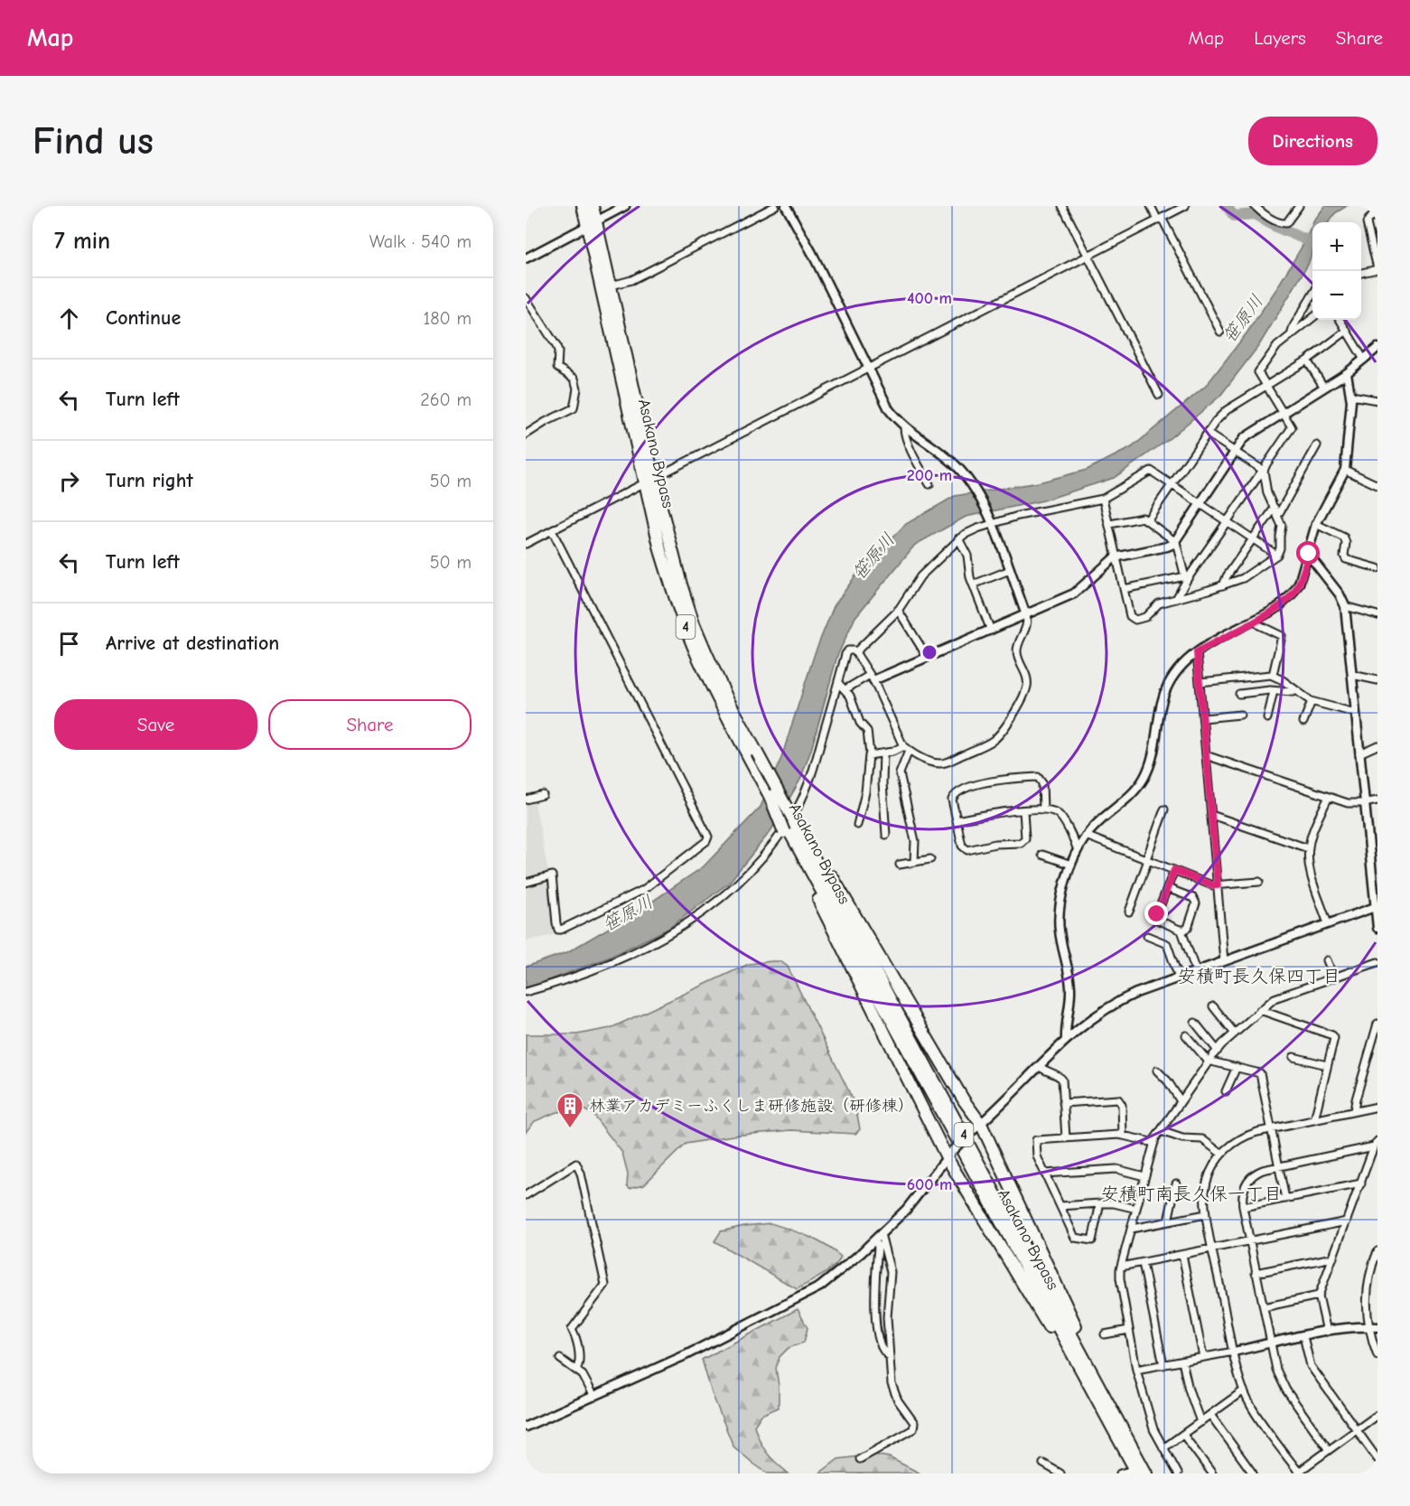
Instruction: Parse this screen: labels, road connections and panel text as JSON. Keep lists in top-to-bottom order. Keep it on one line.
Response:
{"streets":{"highway":["Asakano Bypass","4"]},"districts":["安積町長久保四丁目","安積町南長久保一丁目"],"water":["笹原川"],"places":{"building":["林業アカデミーふくしま研修施設（研修棟）"]},"page":{"header":"Map","nav":["Map","Layers","Share"],"buttons":["Directions",["Save","Share"]],"title":"Find us","heading":["7 min","Walk · 540 m"],"map_buttons":["+","−"],"list":[["Continue","180 m"],["Turn left","260 m"],["Turn right","50 m"],["Turn left","50 m"],"Arrive at destination"]},"rings":["400 m","200 m","600 m"]}
